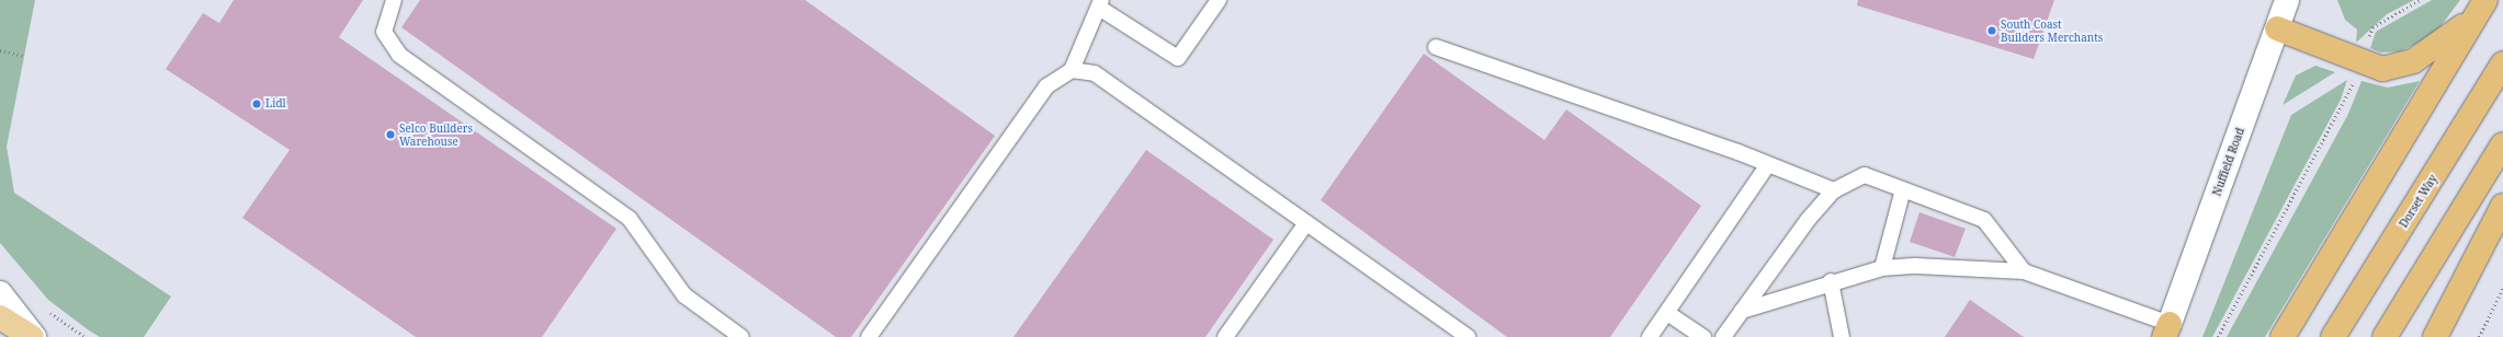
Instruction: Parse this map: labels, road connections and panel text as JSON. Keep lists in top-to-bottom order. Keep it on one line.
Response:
{"streets":{"highway":["Dorset Way"],"street":["Nuffield Road"]},"places":["South Coast Builders Merchants","Lidl","Selco Builders Warehouse"]}
